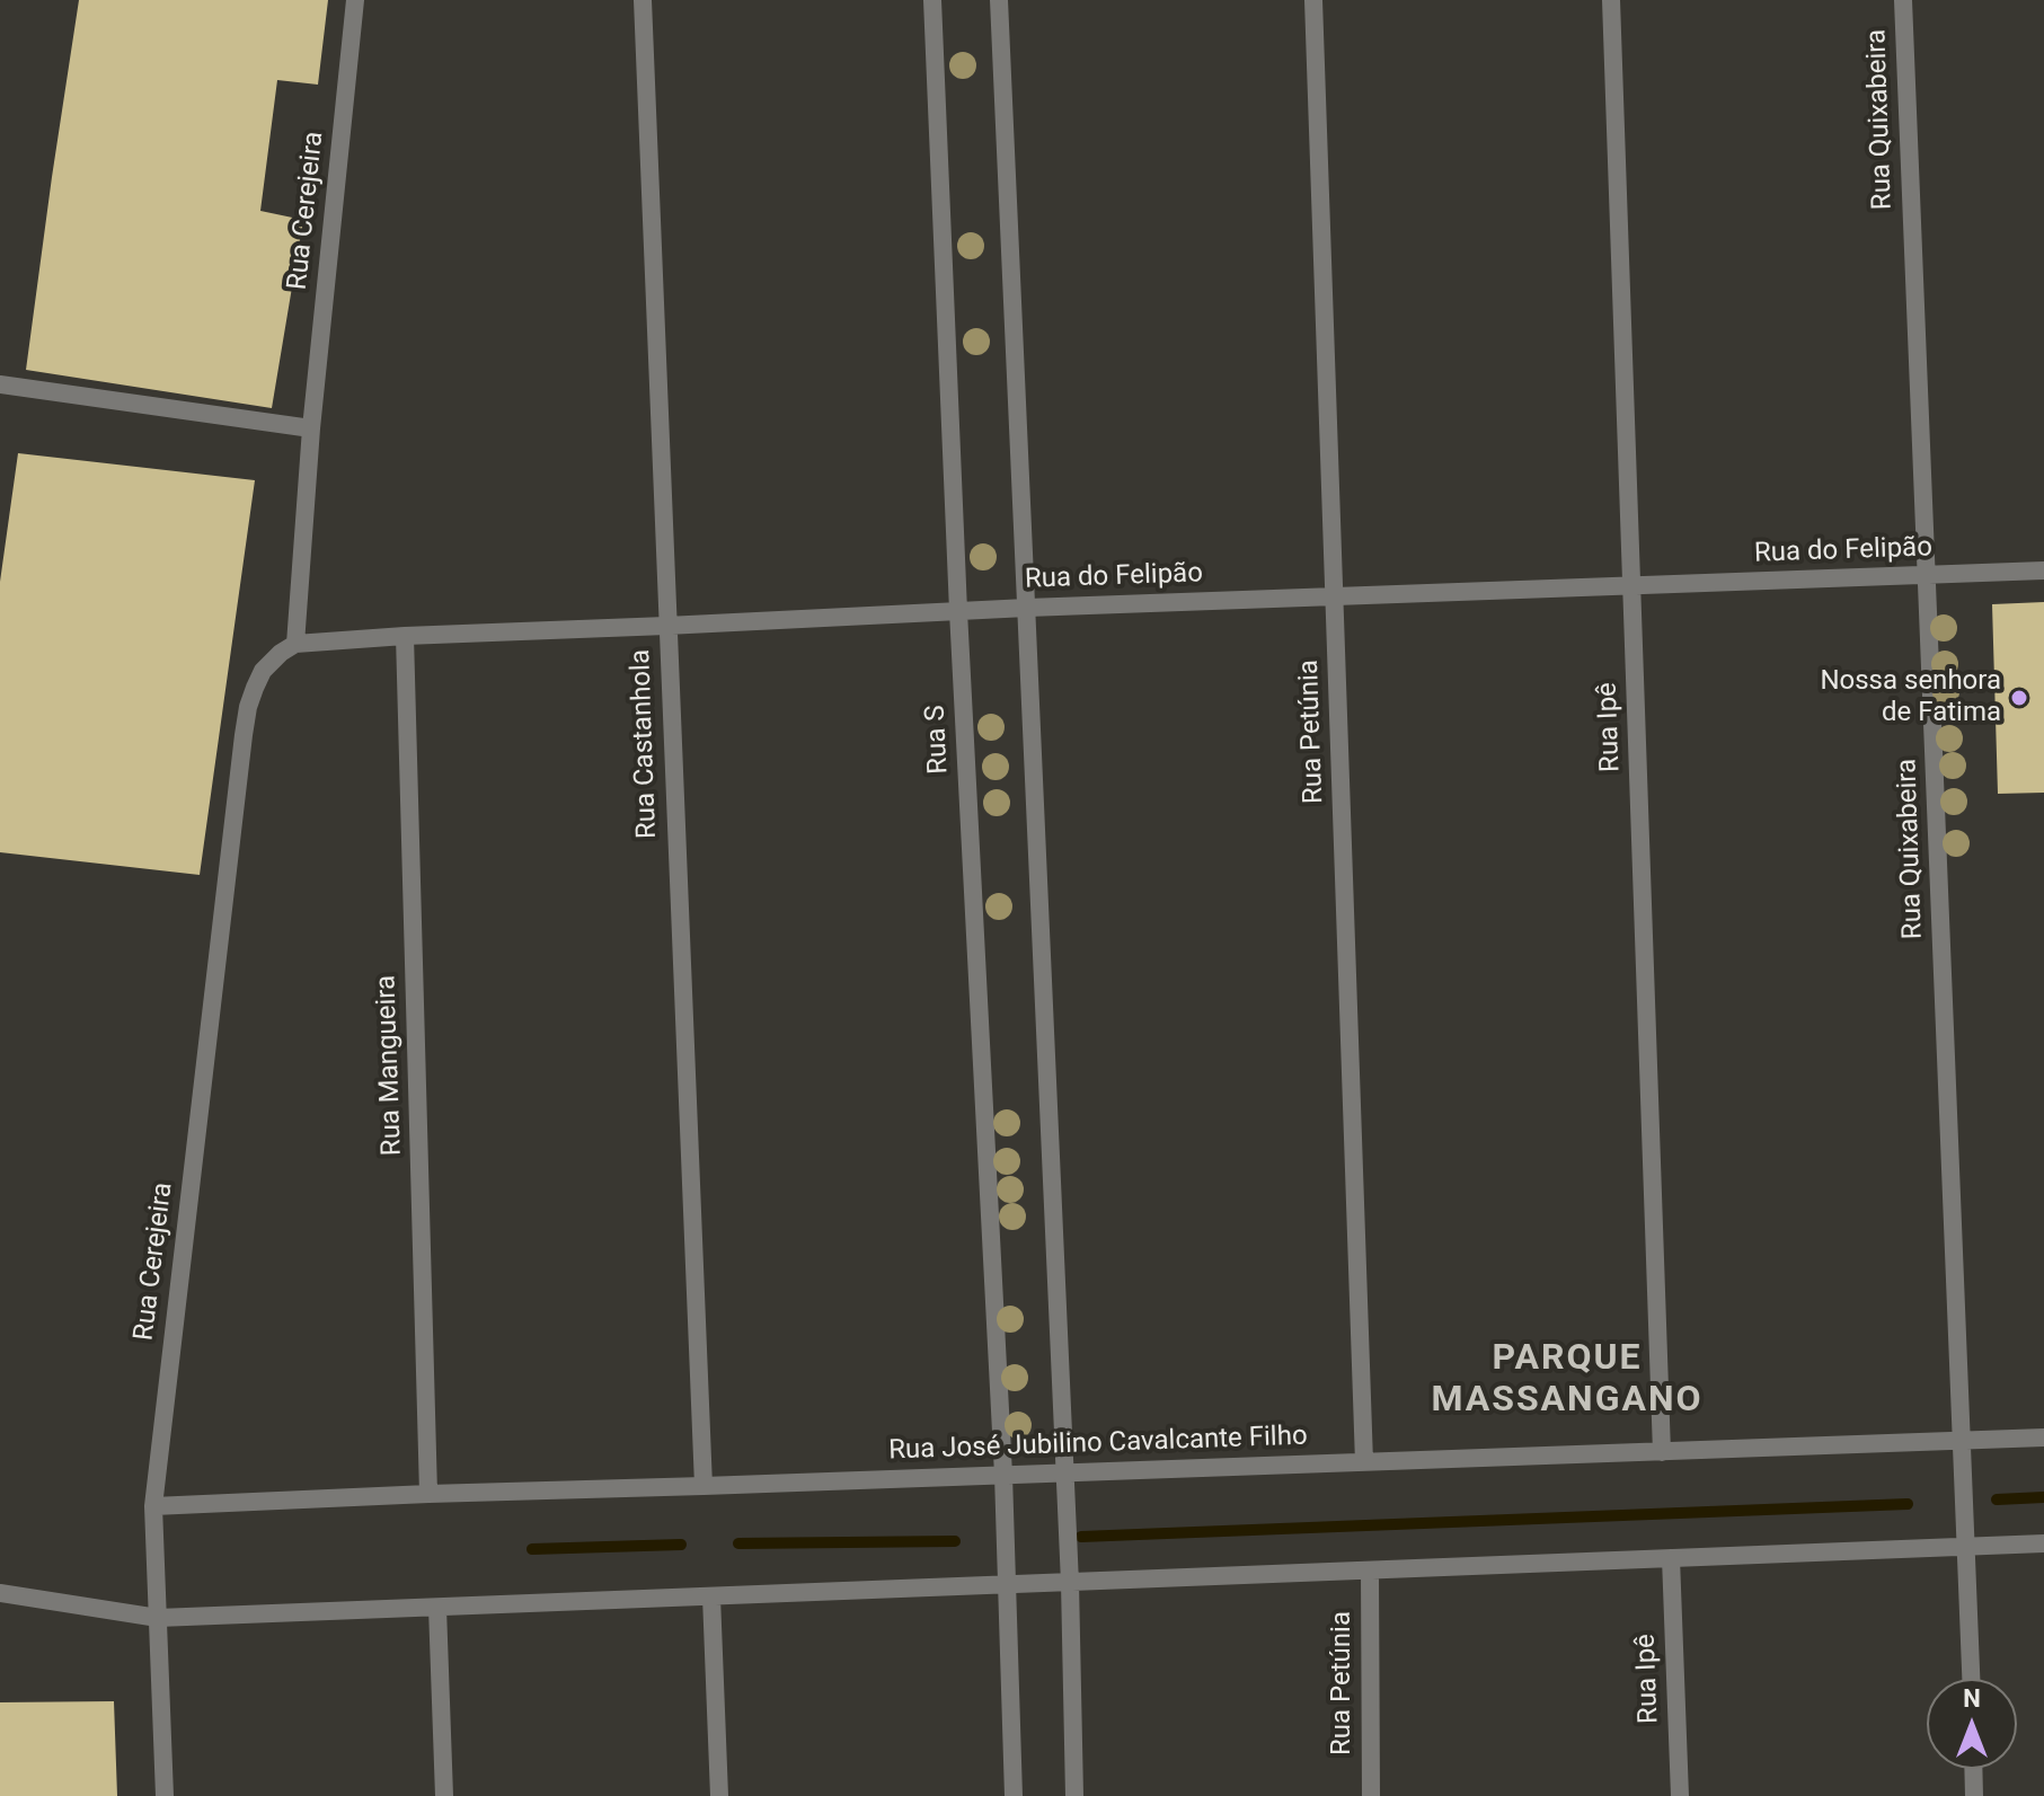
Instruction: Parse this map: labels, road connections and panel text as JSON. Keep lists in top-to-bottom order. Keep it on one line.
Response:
{"streets":{"street":["Rua Quixabeira","Rua Cerejeira","Rua do Felipão","Rua Ipê","Rua Petúnia","Rua S","Rua Castanhola","Rua Mangueira","Rua José Jubilino Cavalcante Filho"]},"crossings":[["Rua Quixabeira","Rua do Felipão"],["Rua Quixabeira","Rua José Jubilino Cavalcante Filho"],["Rua Cerejeira","Rua do Felipão"],["Rua Cerejeira","Rua José Jubilino Cavalcante Filho"],["Rua do Felipão","Rua Ipê"],["Rua do Felipão","Rua Petúnia"],["Rua do Felipão","Rua S"],["Rua do Felipão","Rua Castanhola"],["Rua do Felipão","Rua Mangueira"],["Rua Ipê","Rua José Jubilino Cavalcante Filho"],["Rua Petúnia","Rua José Jubilino Cavalcante Filho"],["Rua S","Rua José Jubilino Cavalcante Filho"],["Rua Castanhola","Rua José Jubilino Cavalcante Filho"],["Rua Mangueira","Rua José Jubilino Cavalcante Filho"]],"districts":["PARQUE MASSANGANO"],"places":["Nossa senhora de Fatima"],"north":"top"}
